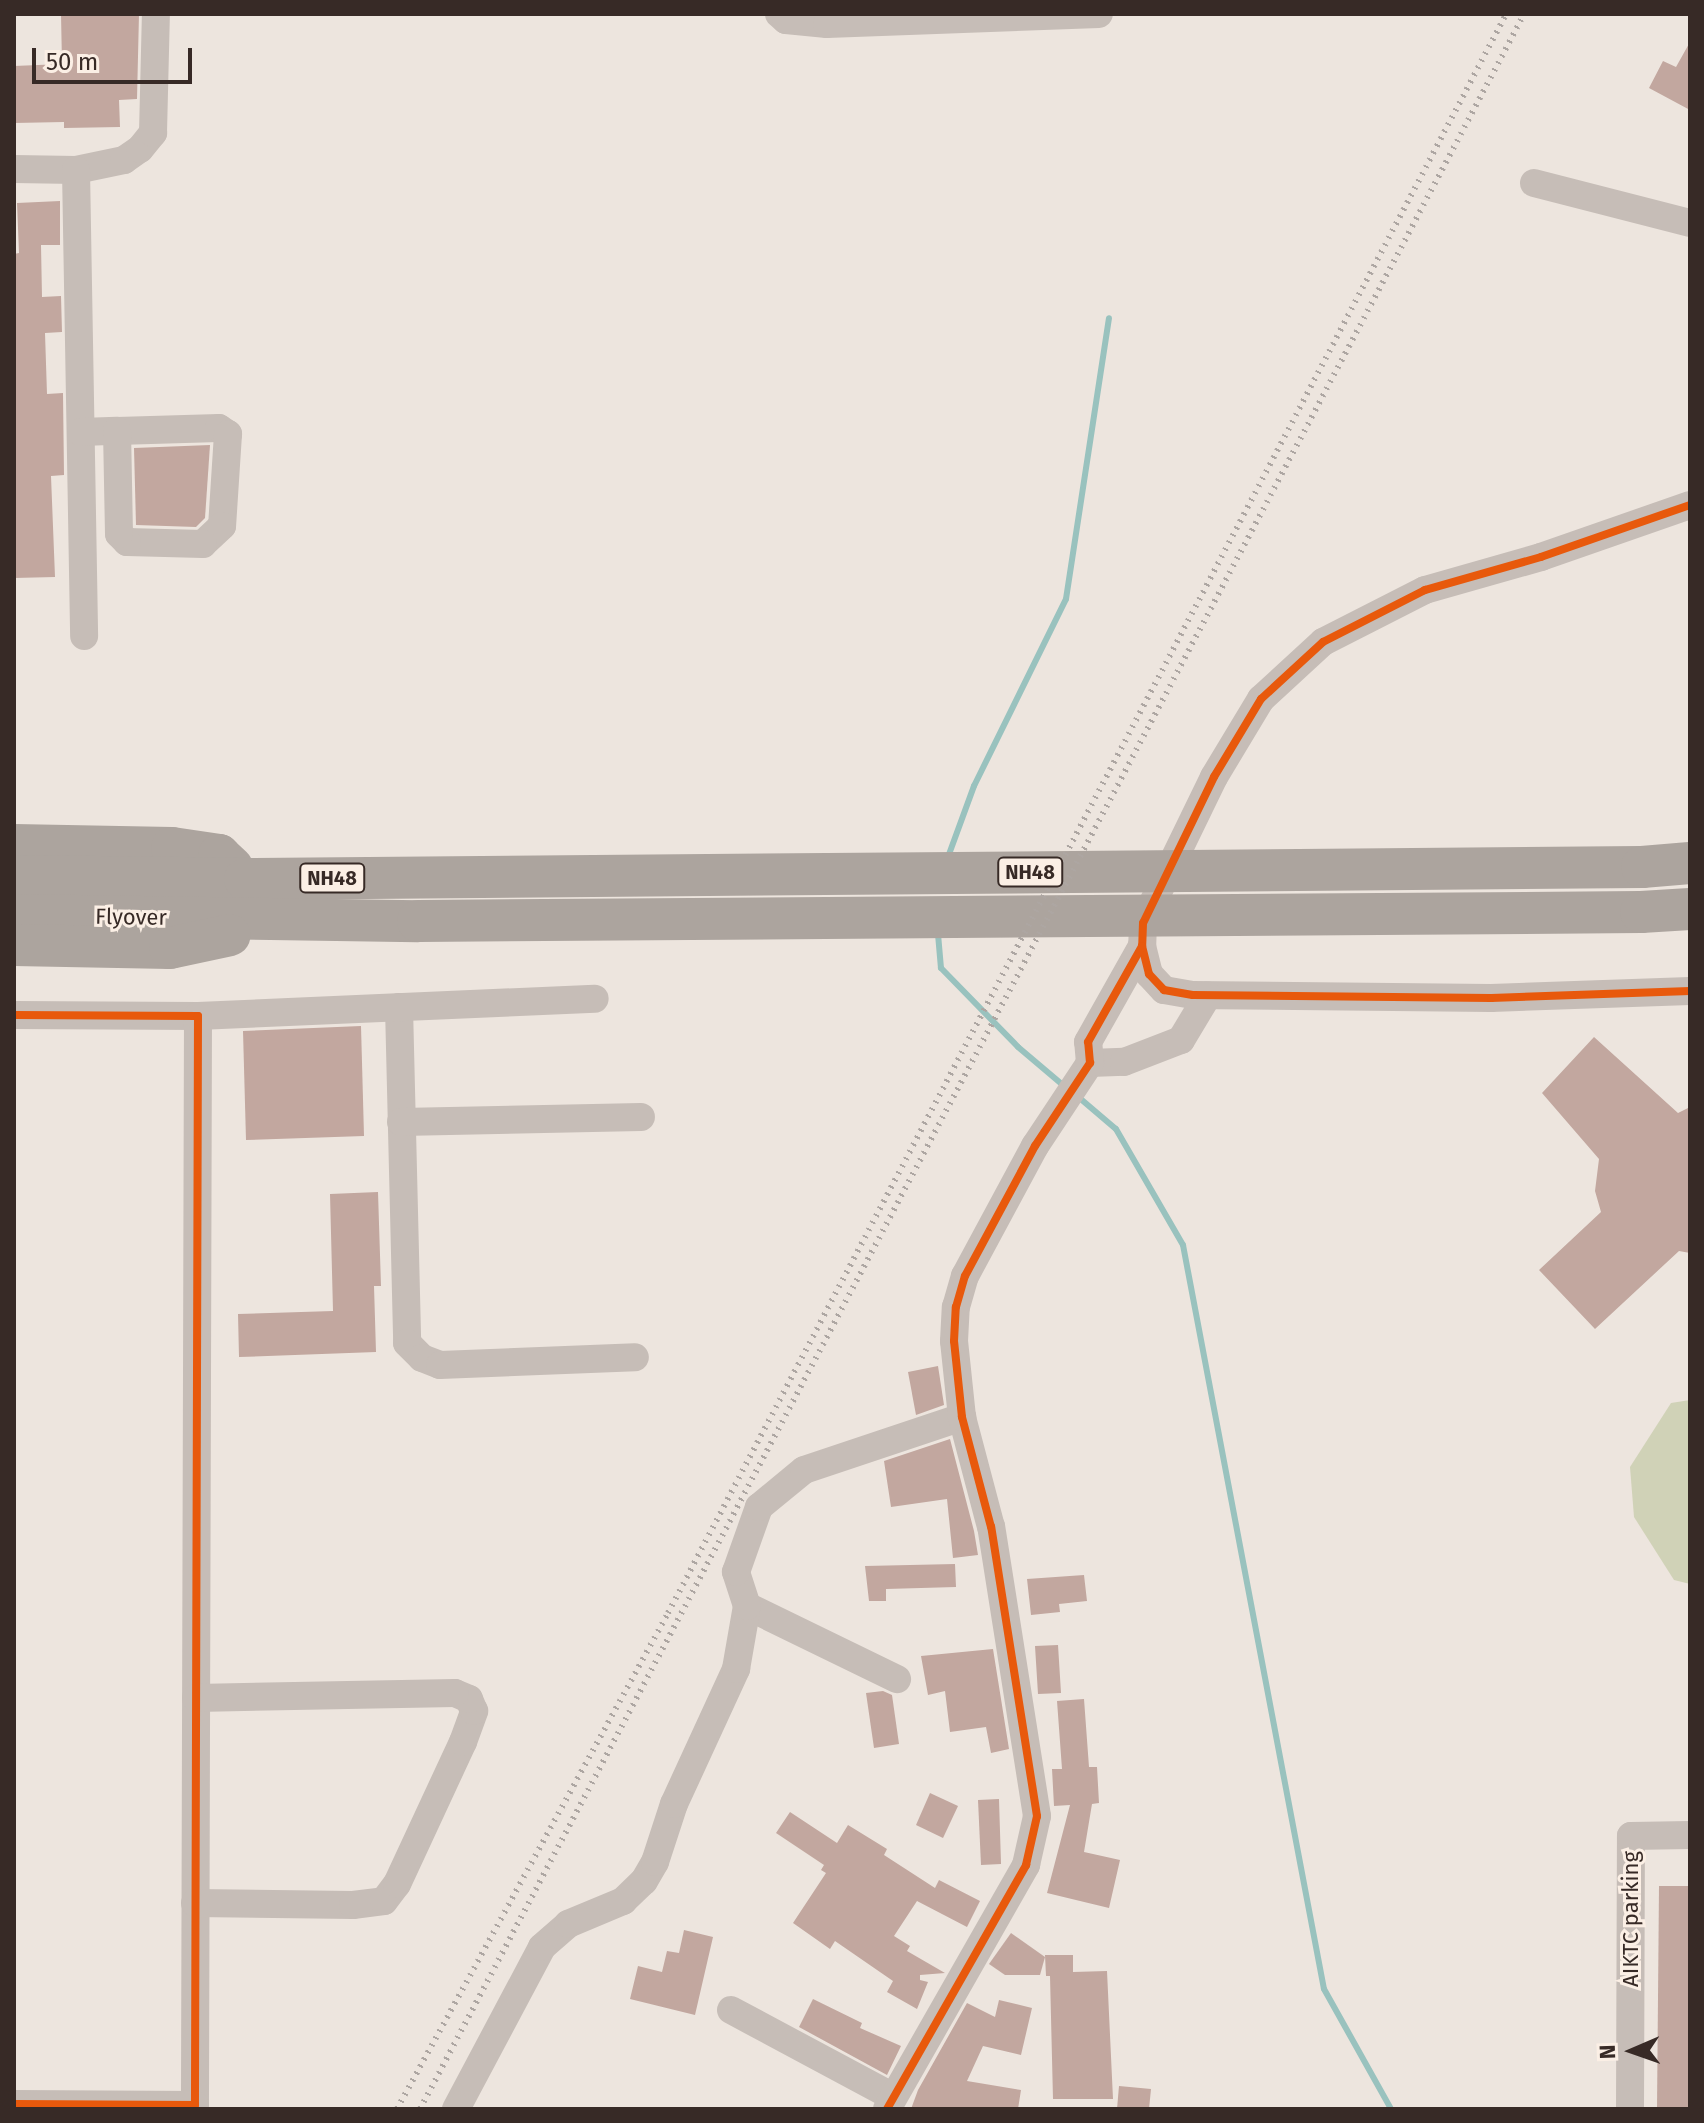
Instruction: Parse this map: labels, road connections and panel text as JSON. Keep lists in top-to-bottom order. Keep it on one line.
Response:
{"streets":{"highway":["NH48","Flyover"],"street":["AIKTC parking"]},"crossings":[["NH48","Flyover"]],"scale_bar":"50 m","north":"left"}
